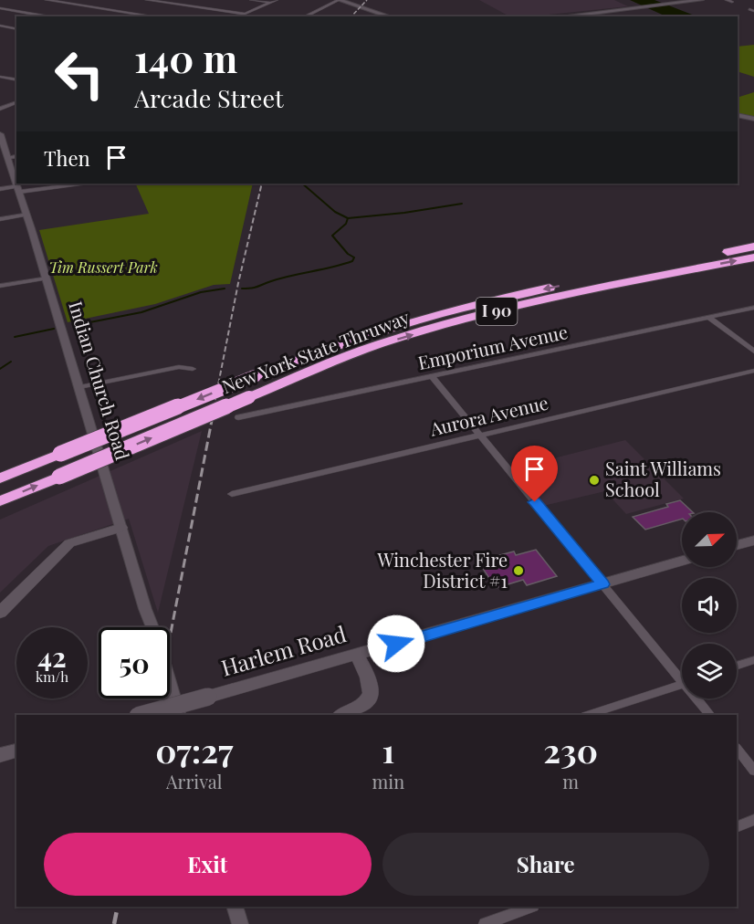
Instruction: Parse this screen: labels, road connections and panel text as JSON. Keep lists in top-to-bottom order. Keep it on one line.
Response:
{"streets":{"highway":["I 90","New York State Thruway"],"main road":["Harlem Road"],"street":["Emporium Avenue","Indian Church Road","Aurora Avenue"]},"parks":["Tim Russert Park"],"places":["Saint Williams School","Winchester Fire District #1"],"north":"top right","page":{"turn":["140 m","Arcade Street"],"then":"Then","speed":"42 km/h","limit":"50","eta":["07:27","Arrival","1","min","230","m"],"buttons":["Exit","Share"]}}
